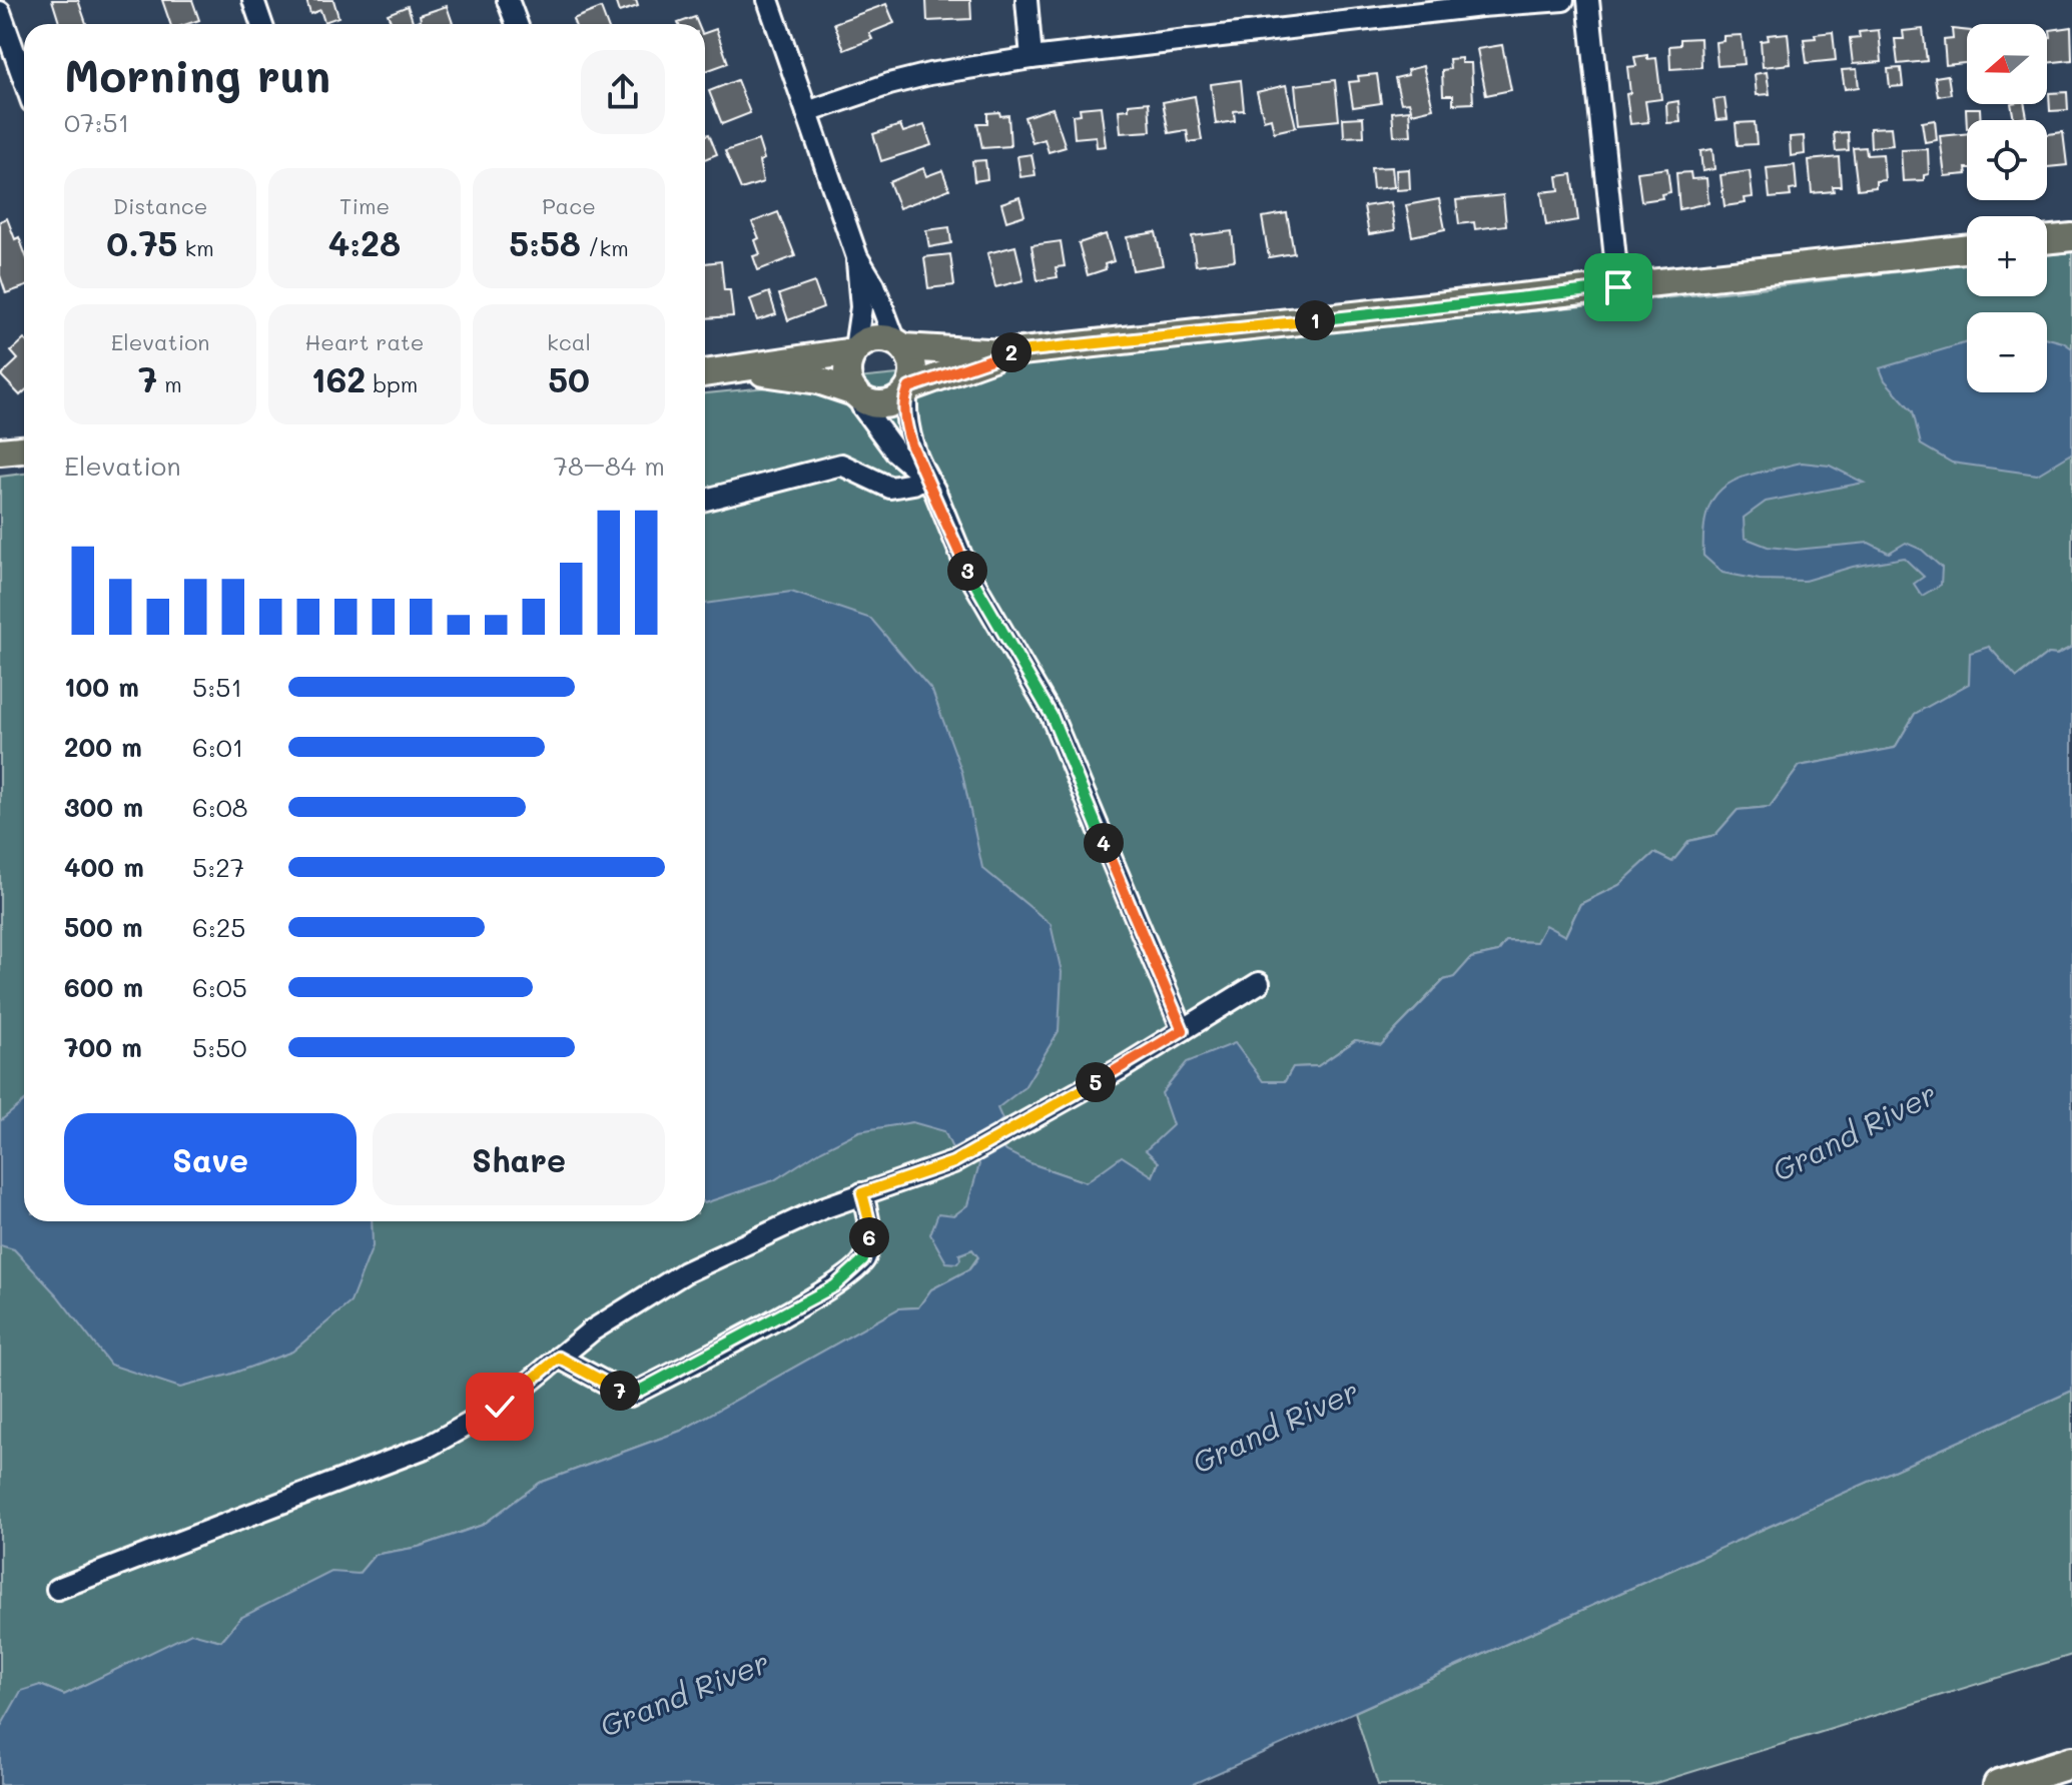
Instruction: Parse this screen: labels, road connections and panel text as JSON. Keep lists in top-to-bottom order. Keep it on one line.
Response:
{"water":["Grand River"],"north":"left","page":{"map_buttons":["+","−"],"heading":["Morning run","07:51"],"stats":[["Distance","0.75 km"],["Time","4:28"],["Pace","5:58 /km"],["Elevation","7 m"],["Heart rate","162 bpm"],["kcal","50"]],"pins":["1","2","3","4","5","6","7"],"chart":["Elevation","78–84 m"],"list":[{"name":"100 m","note":"5:51"},{"name":"200 m","note":"6:01"},{"name":"300 m","note":"6:08"},{"name":"400 m","note":"5:27"},{"name":"500 m","note":"6:25"},{"name":"600 m","note":"6:05"},{"name":"700 m","note":"5:50"}],"buttons":["Save","Share"]}}
